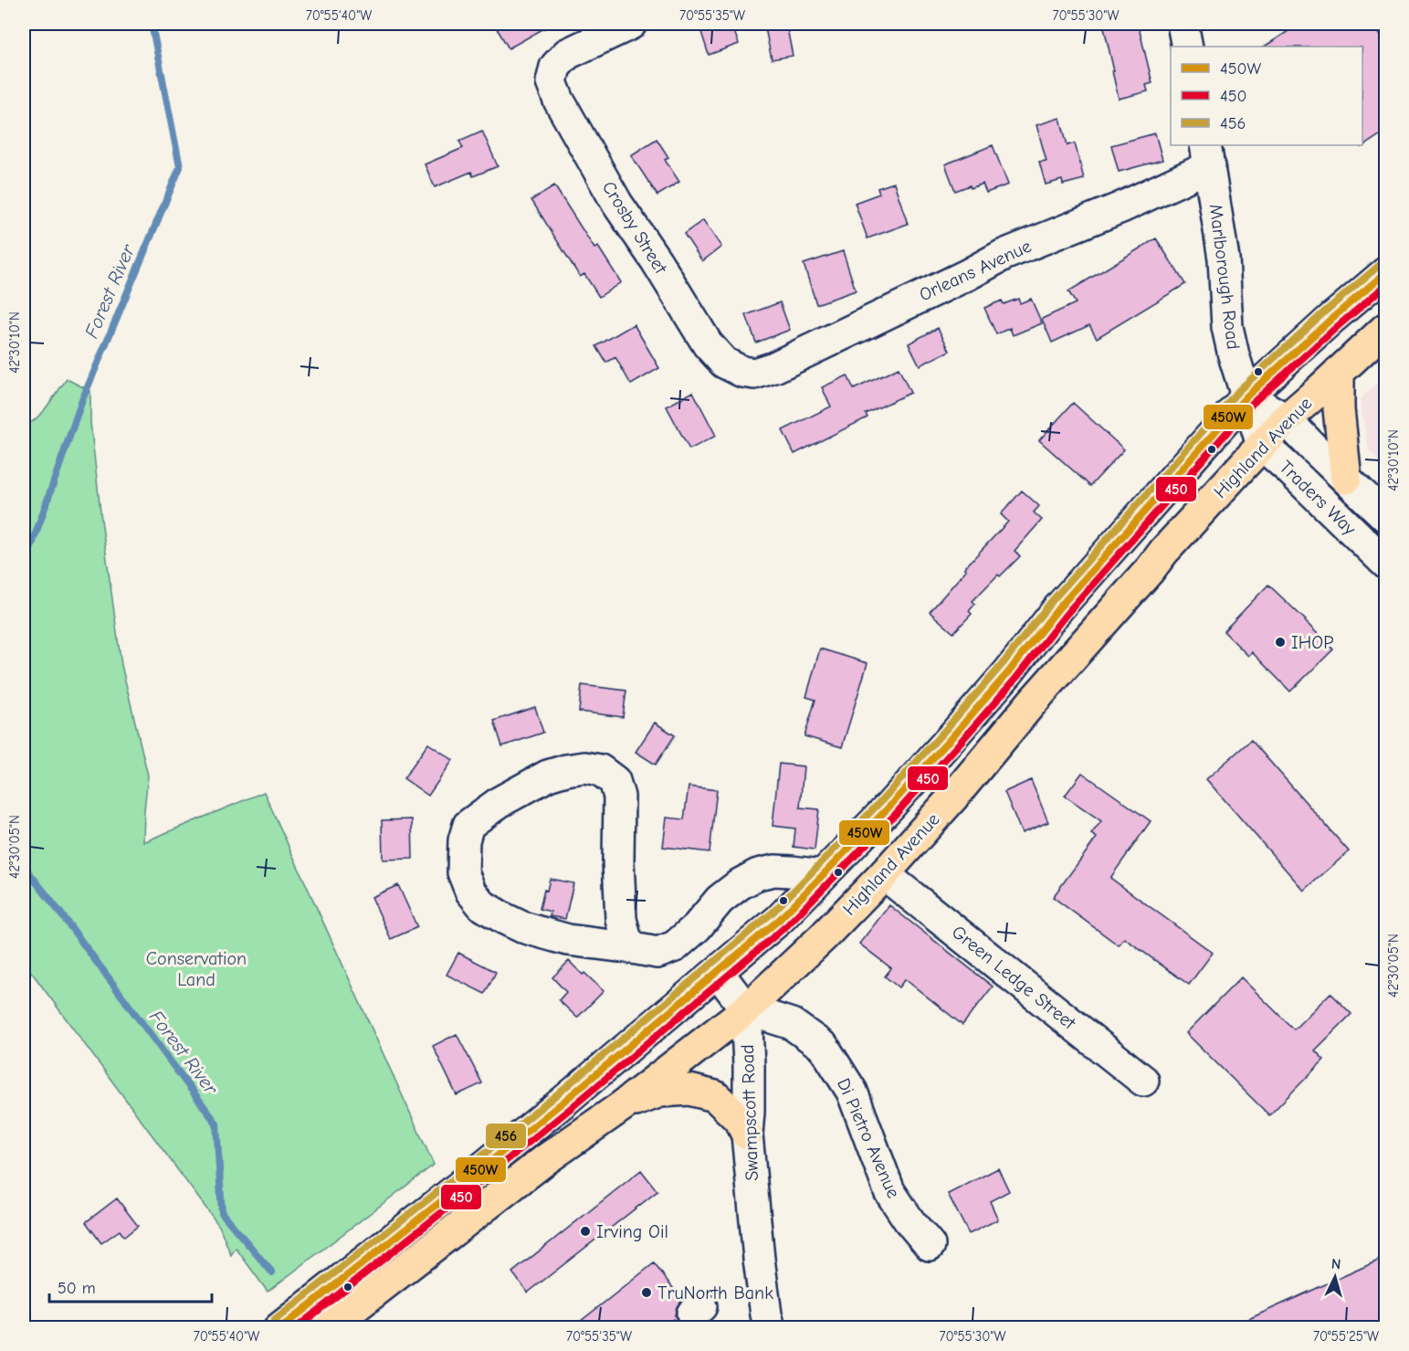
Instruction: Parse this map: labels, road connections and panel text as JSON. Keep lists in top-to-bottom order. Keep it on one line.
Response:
{"streets":{"main road":["Highland Avenue"],"street":["Crosby Street","Orleans Avenue","Marlborough Road","Traders Way","Green Ledge Street","Swampscott Road","Di Pietro Avenue"]},"crossings":[["Crosby Street","Orleans Avenue"],["Orleans Avenue","Marlborough Road"],["Highland Avenue","Traders Way"],["Highland Avenue","Green Ledge Street"],["Highland Avenue","Swampscott Road"],["Highland Avenue","Di Pietro Avenue"],["Swampscott Road","Di Pietro Avenue"]],"water":["Forest River"],"parks":["Conservation Land"],"places":["IHOP","Irving Oil","TruNorth Bank"],"lines":["transit line 456","transit line 450W","transit line 450"],"legend":["450W","450","456"],"scale_bar":"50 m","north":"top","coordinates":["70°55'40\"W","70°55'35\"W","70°55'30\"W","42°30'10\"N","42°30'05\"N","70°55'25\"W"]}
